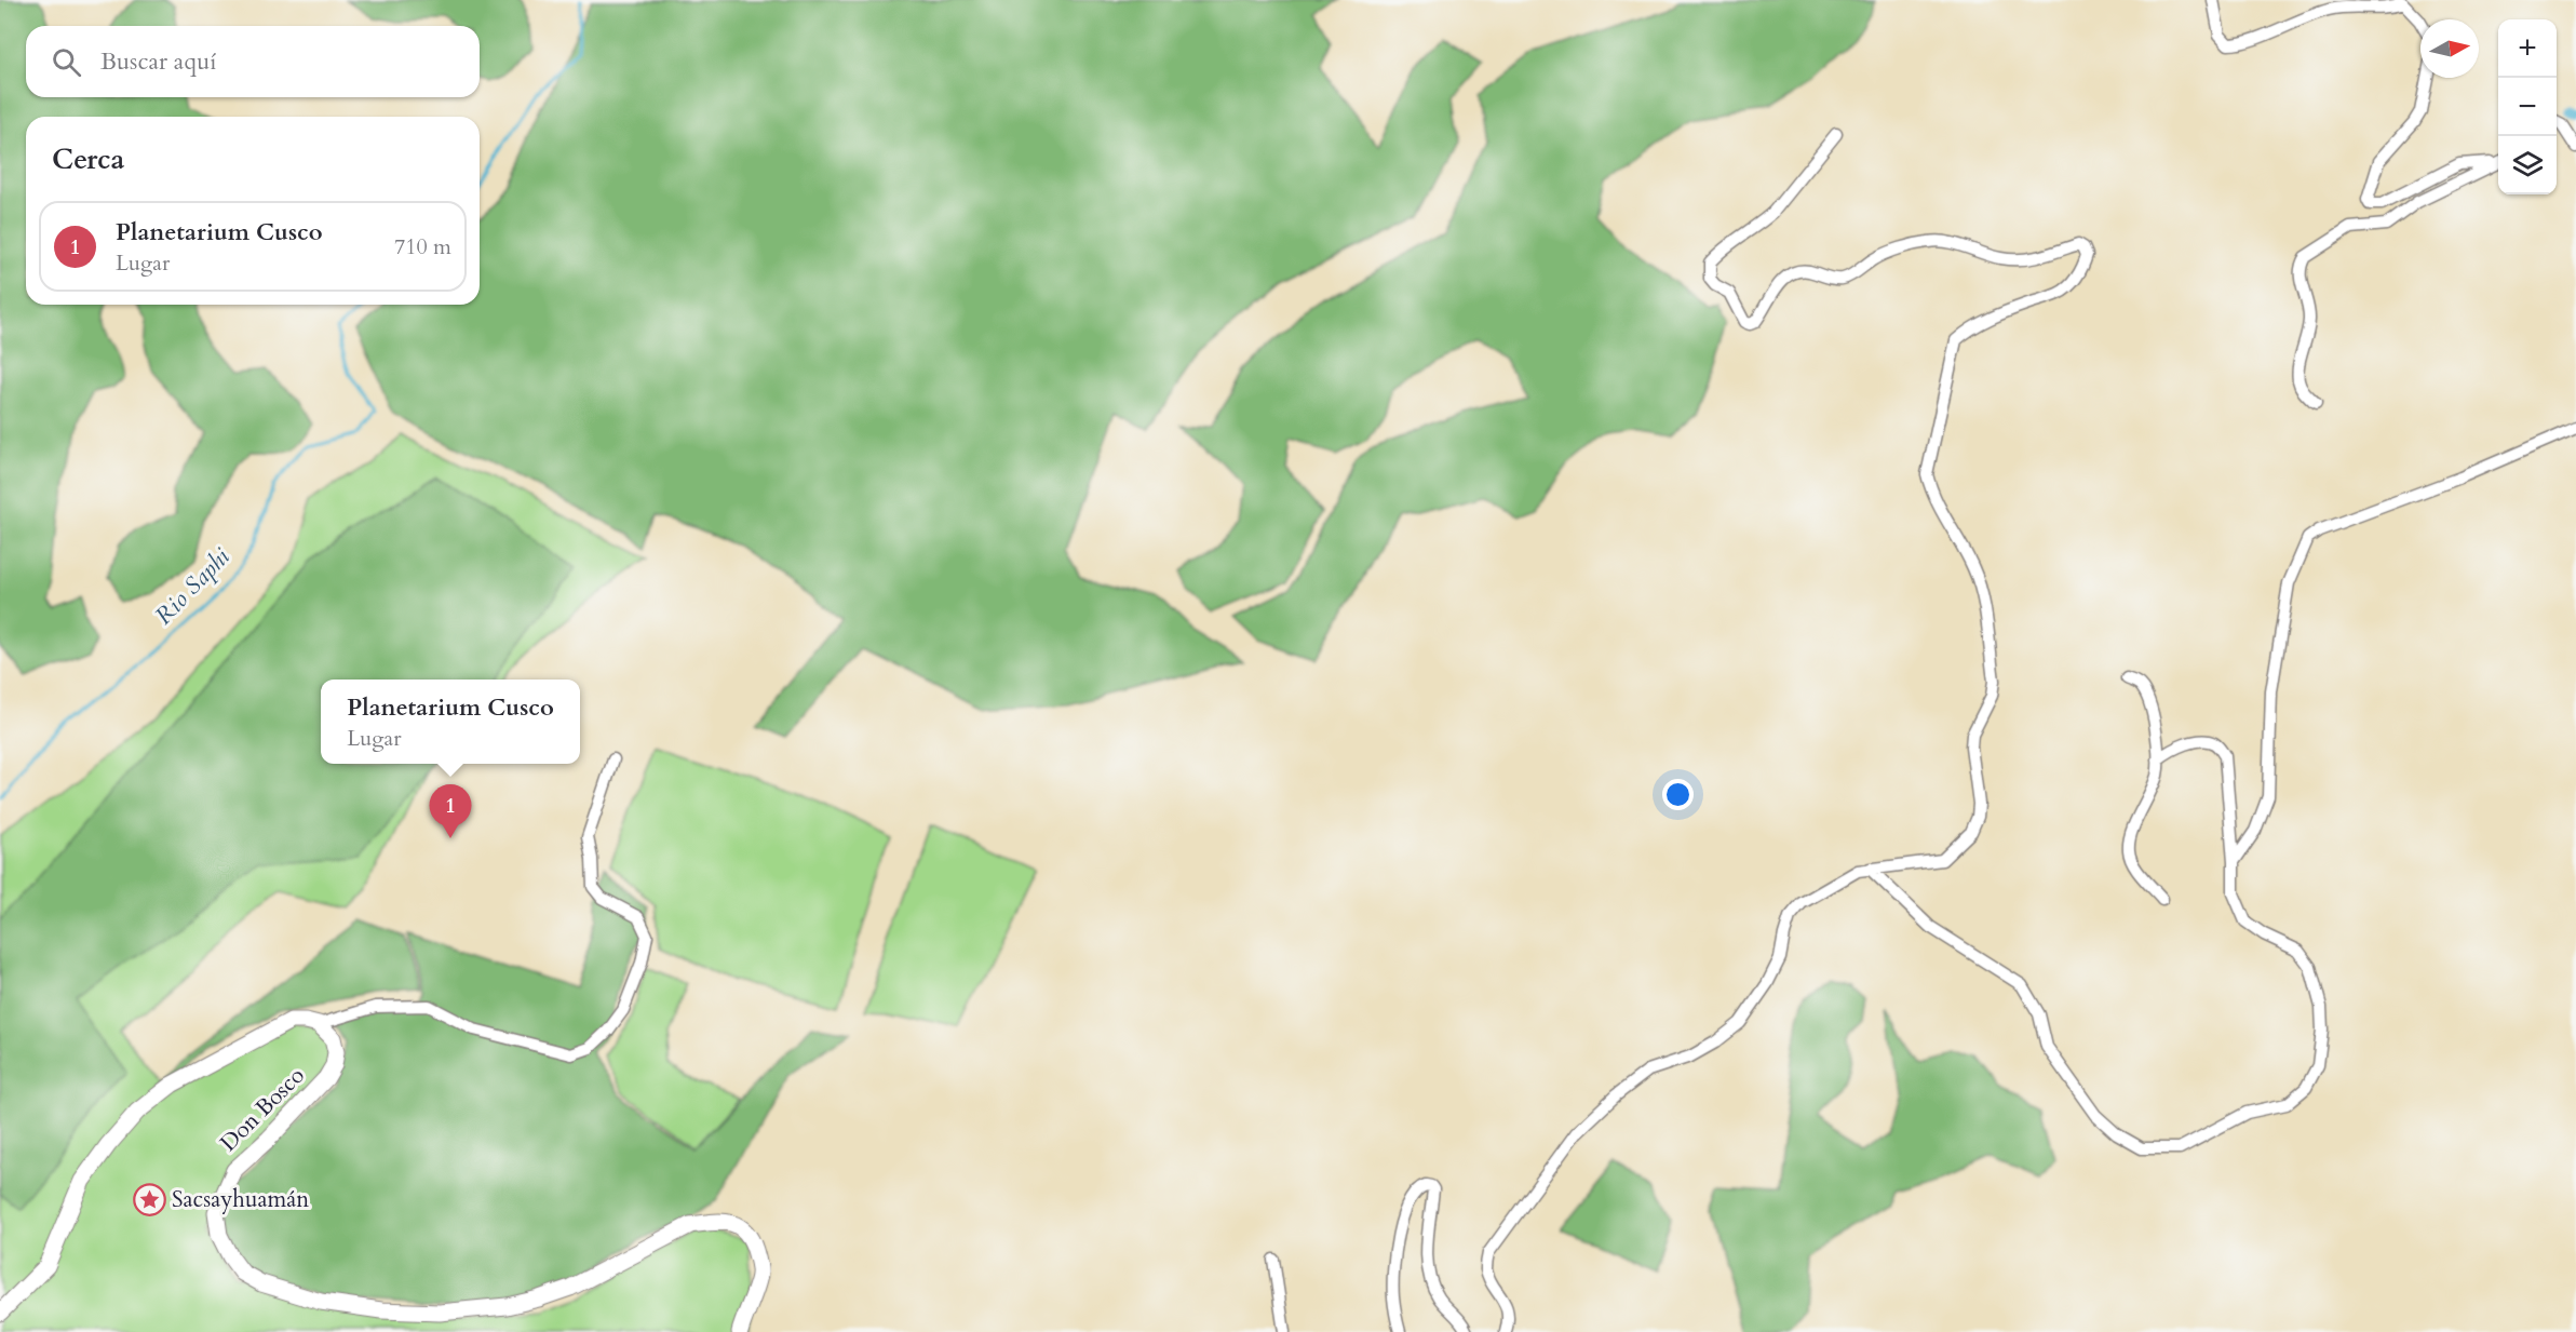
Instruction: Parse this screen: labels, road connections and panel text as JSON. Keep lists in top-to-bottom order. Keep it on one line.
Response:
{"streets":{"street":["Don Bosco"]},"water":["Rio Saphi"],"places":{"place":["Sacsayhuamán"]},"north":"right","page":{"map_buttons":["+","−"],"search":"Buscar aquí","heading":"Cerca","list":[{"mark":"1","name":"Planetarium Cusco","note":"Lugar","value":"710 m"}],"popup":["Planetarium Cusco","Lugar"],"pins":"1"}}
